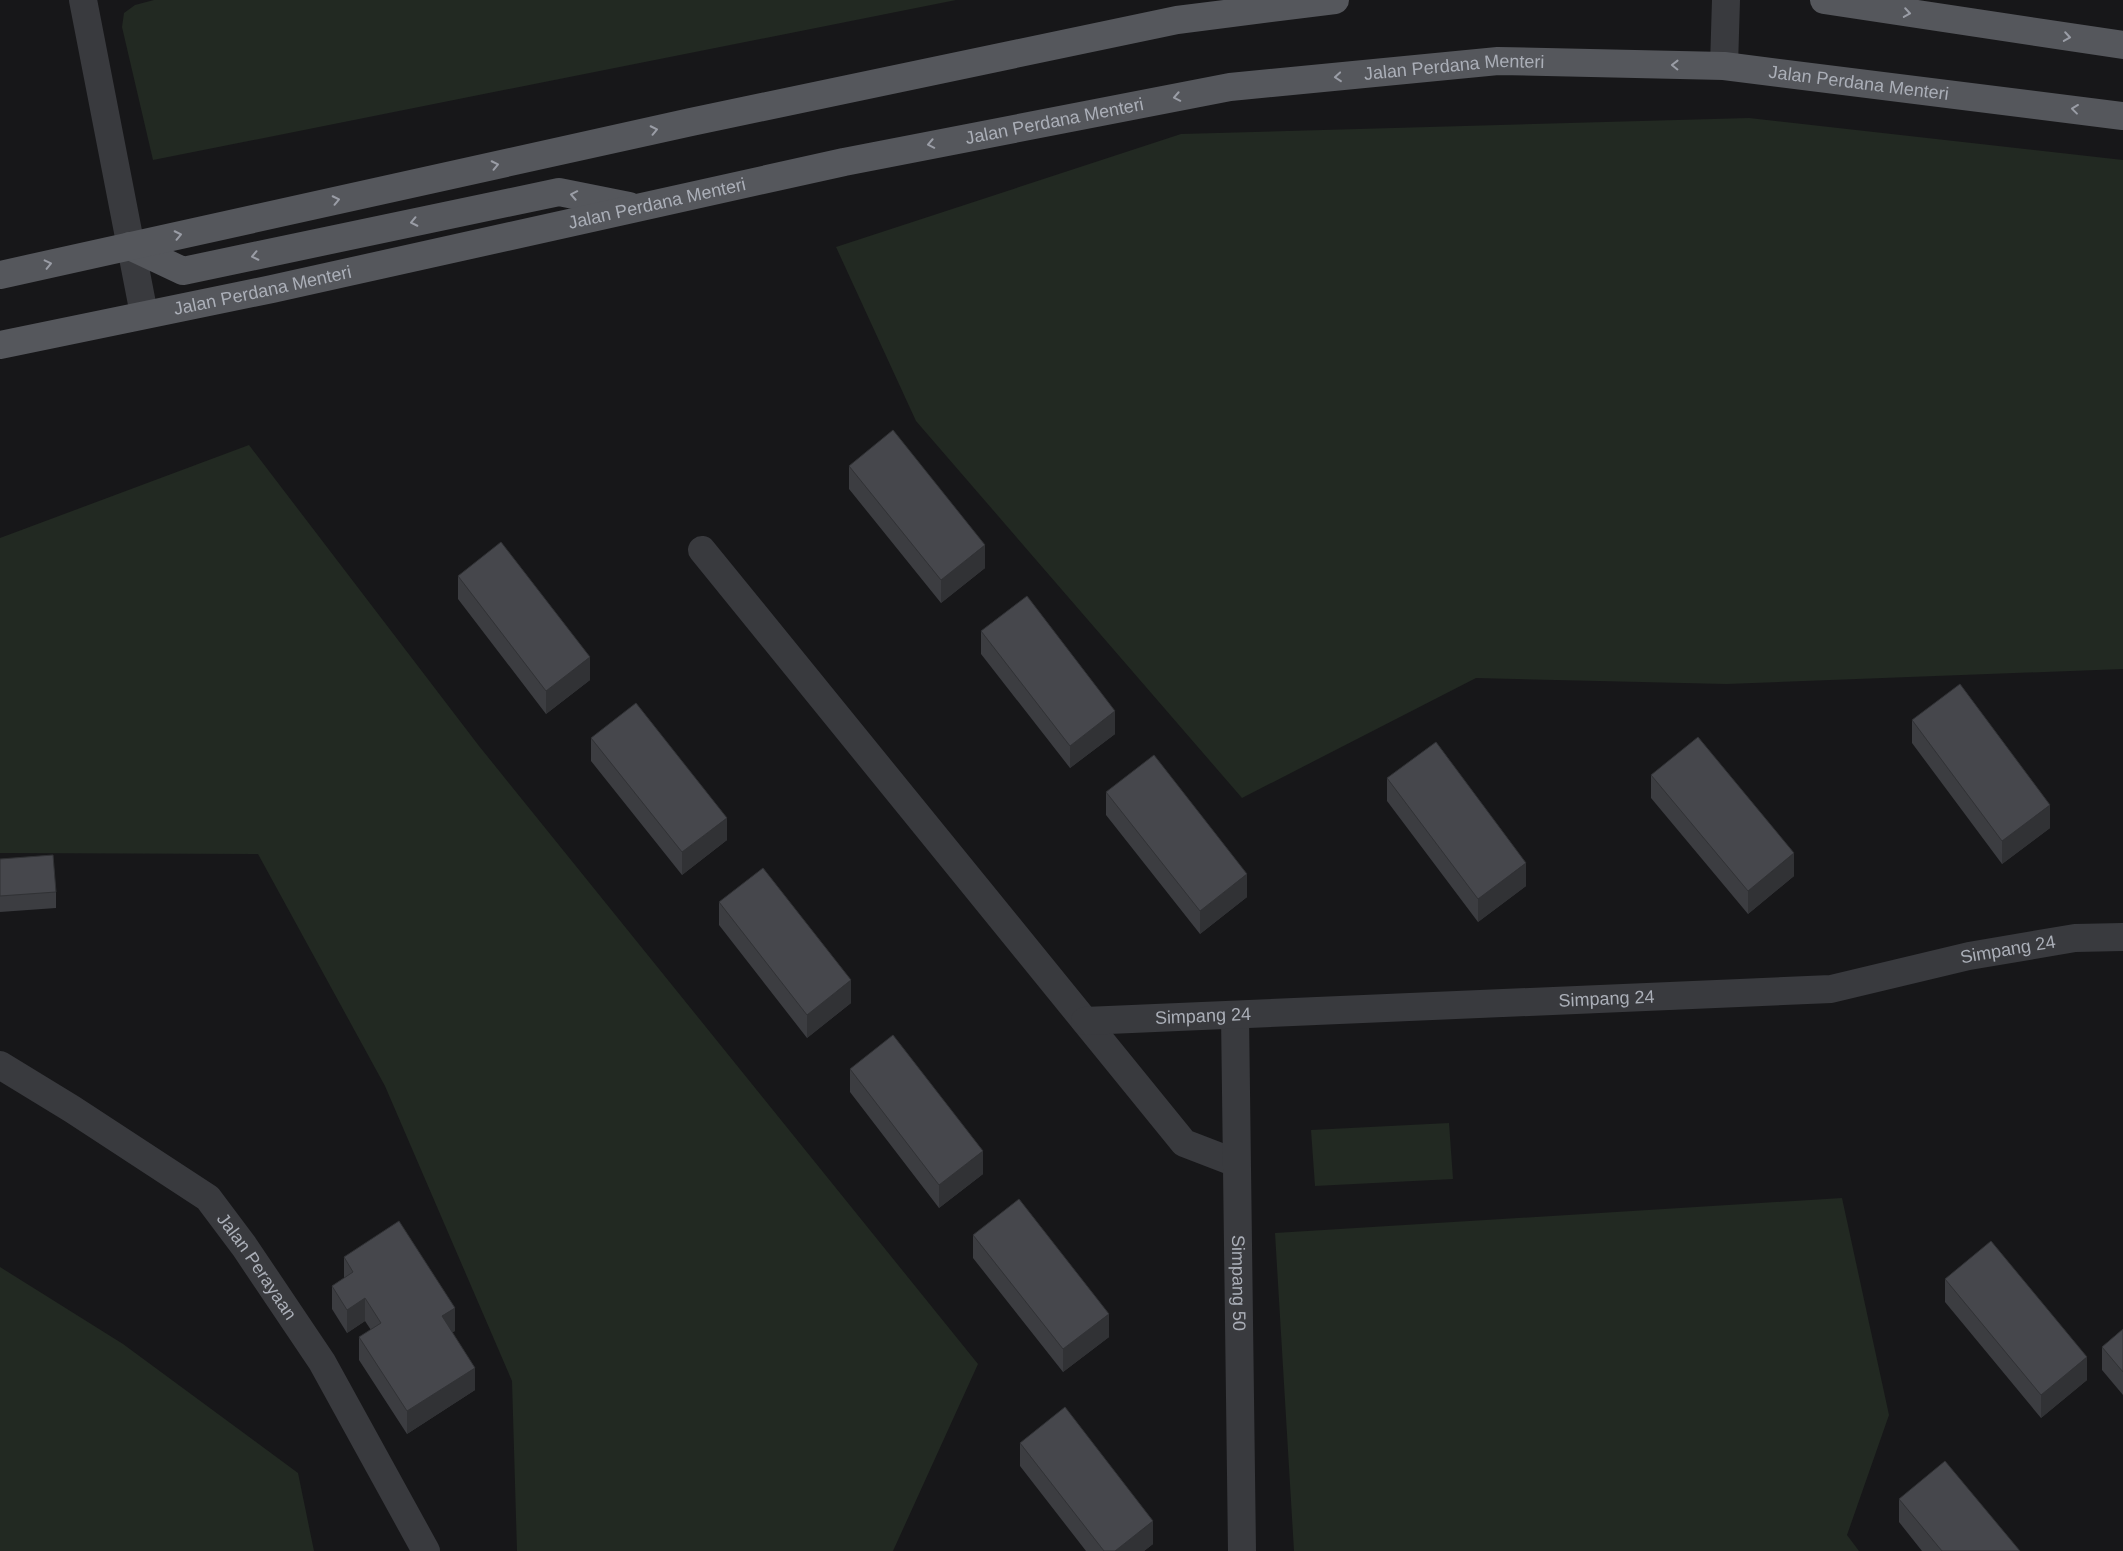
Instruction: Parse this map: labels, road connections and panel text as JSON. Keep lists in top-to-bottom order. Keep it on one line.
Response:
{"streets":{"main road":["Jalan Perdana Menteri"],"street":["Simpang 24","Jalan Perayaan","Simpang 50"]},"crossings":[["Simpang 24","Simpang 50"]]}
